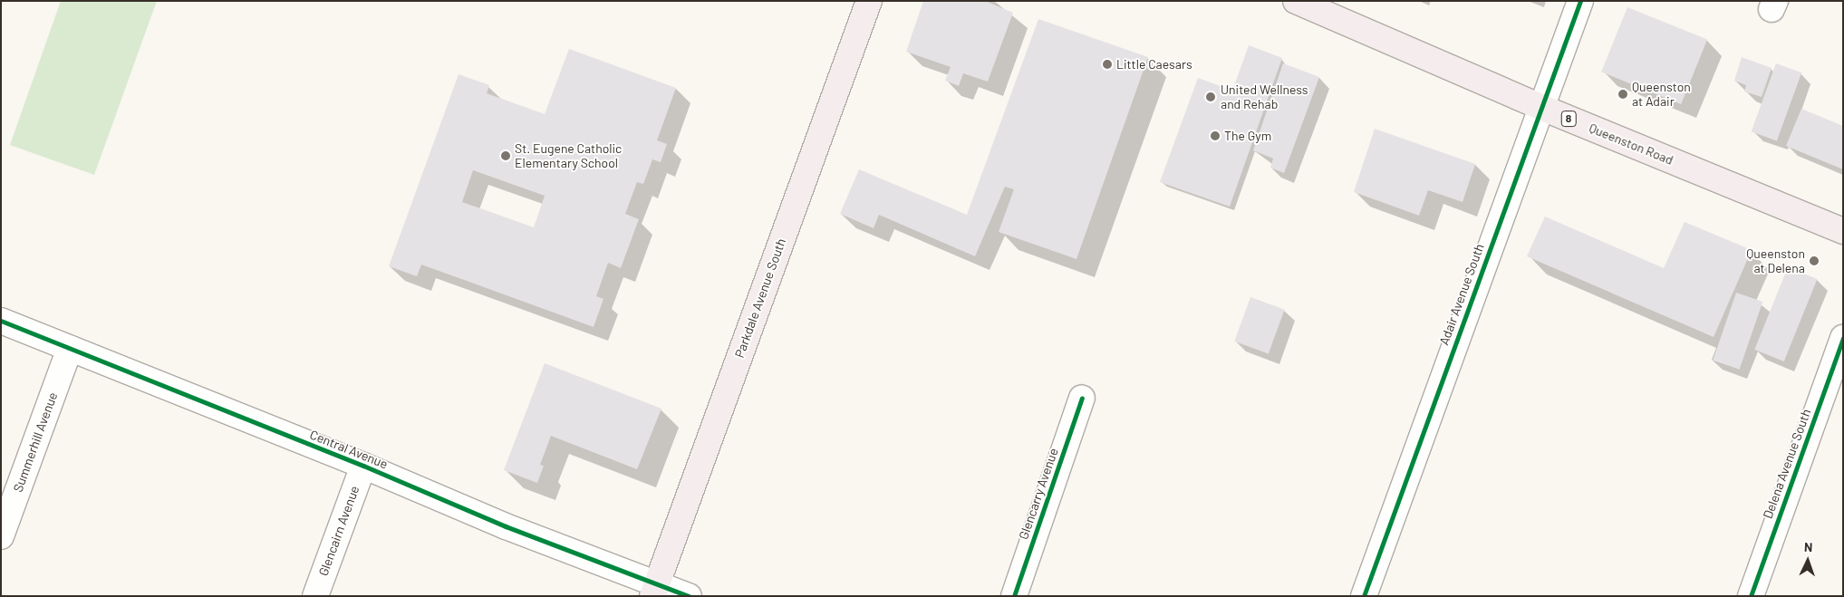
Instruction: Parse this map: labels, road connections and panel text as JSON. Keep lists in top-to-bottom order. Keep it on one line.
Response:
{"streets":{"main road":["8","Queenston Road","Parkdale Avenue South"],"street":["Adair Avenue South","Summerhill Avenue","Central Avenue","Delena Avenue South","Glencarry Avenue","Glencairn Avenue"]},"crossings":[["Queenston Road","Adair Avenue South"],["Parkdale Avenue South","Central Avenue"],["Summerhill Avenue","Central Avenue"],["Central Avenue","Glencairn Avenue"]],"places":["Little Caesars","Queenston at Adair","United Wellness and Rehab","The Gym","St. Eugene Catholic Elementary School","Queenston at Delena"],"north":"top"}
